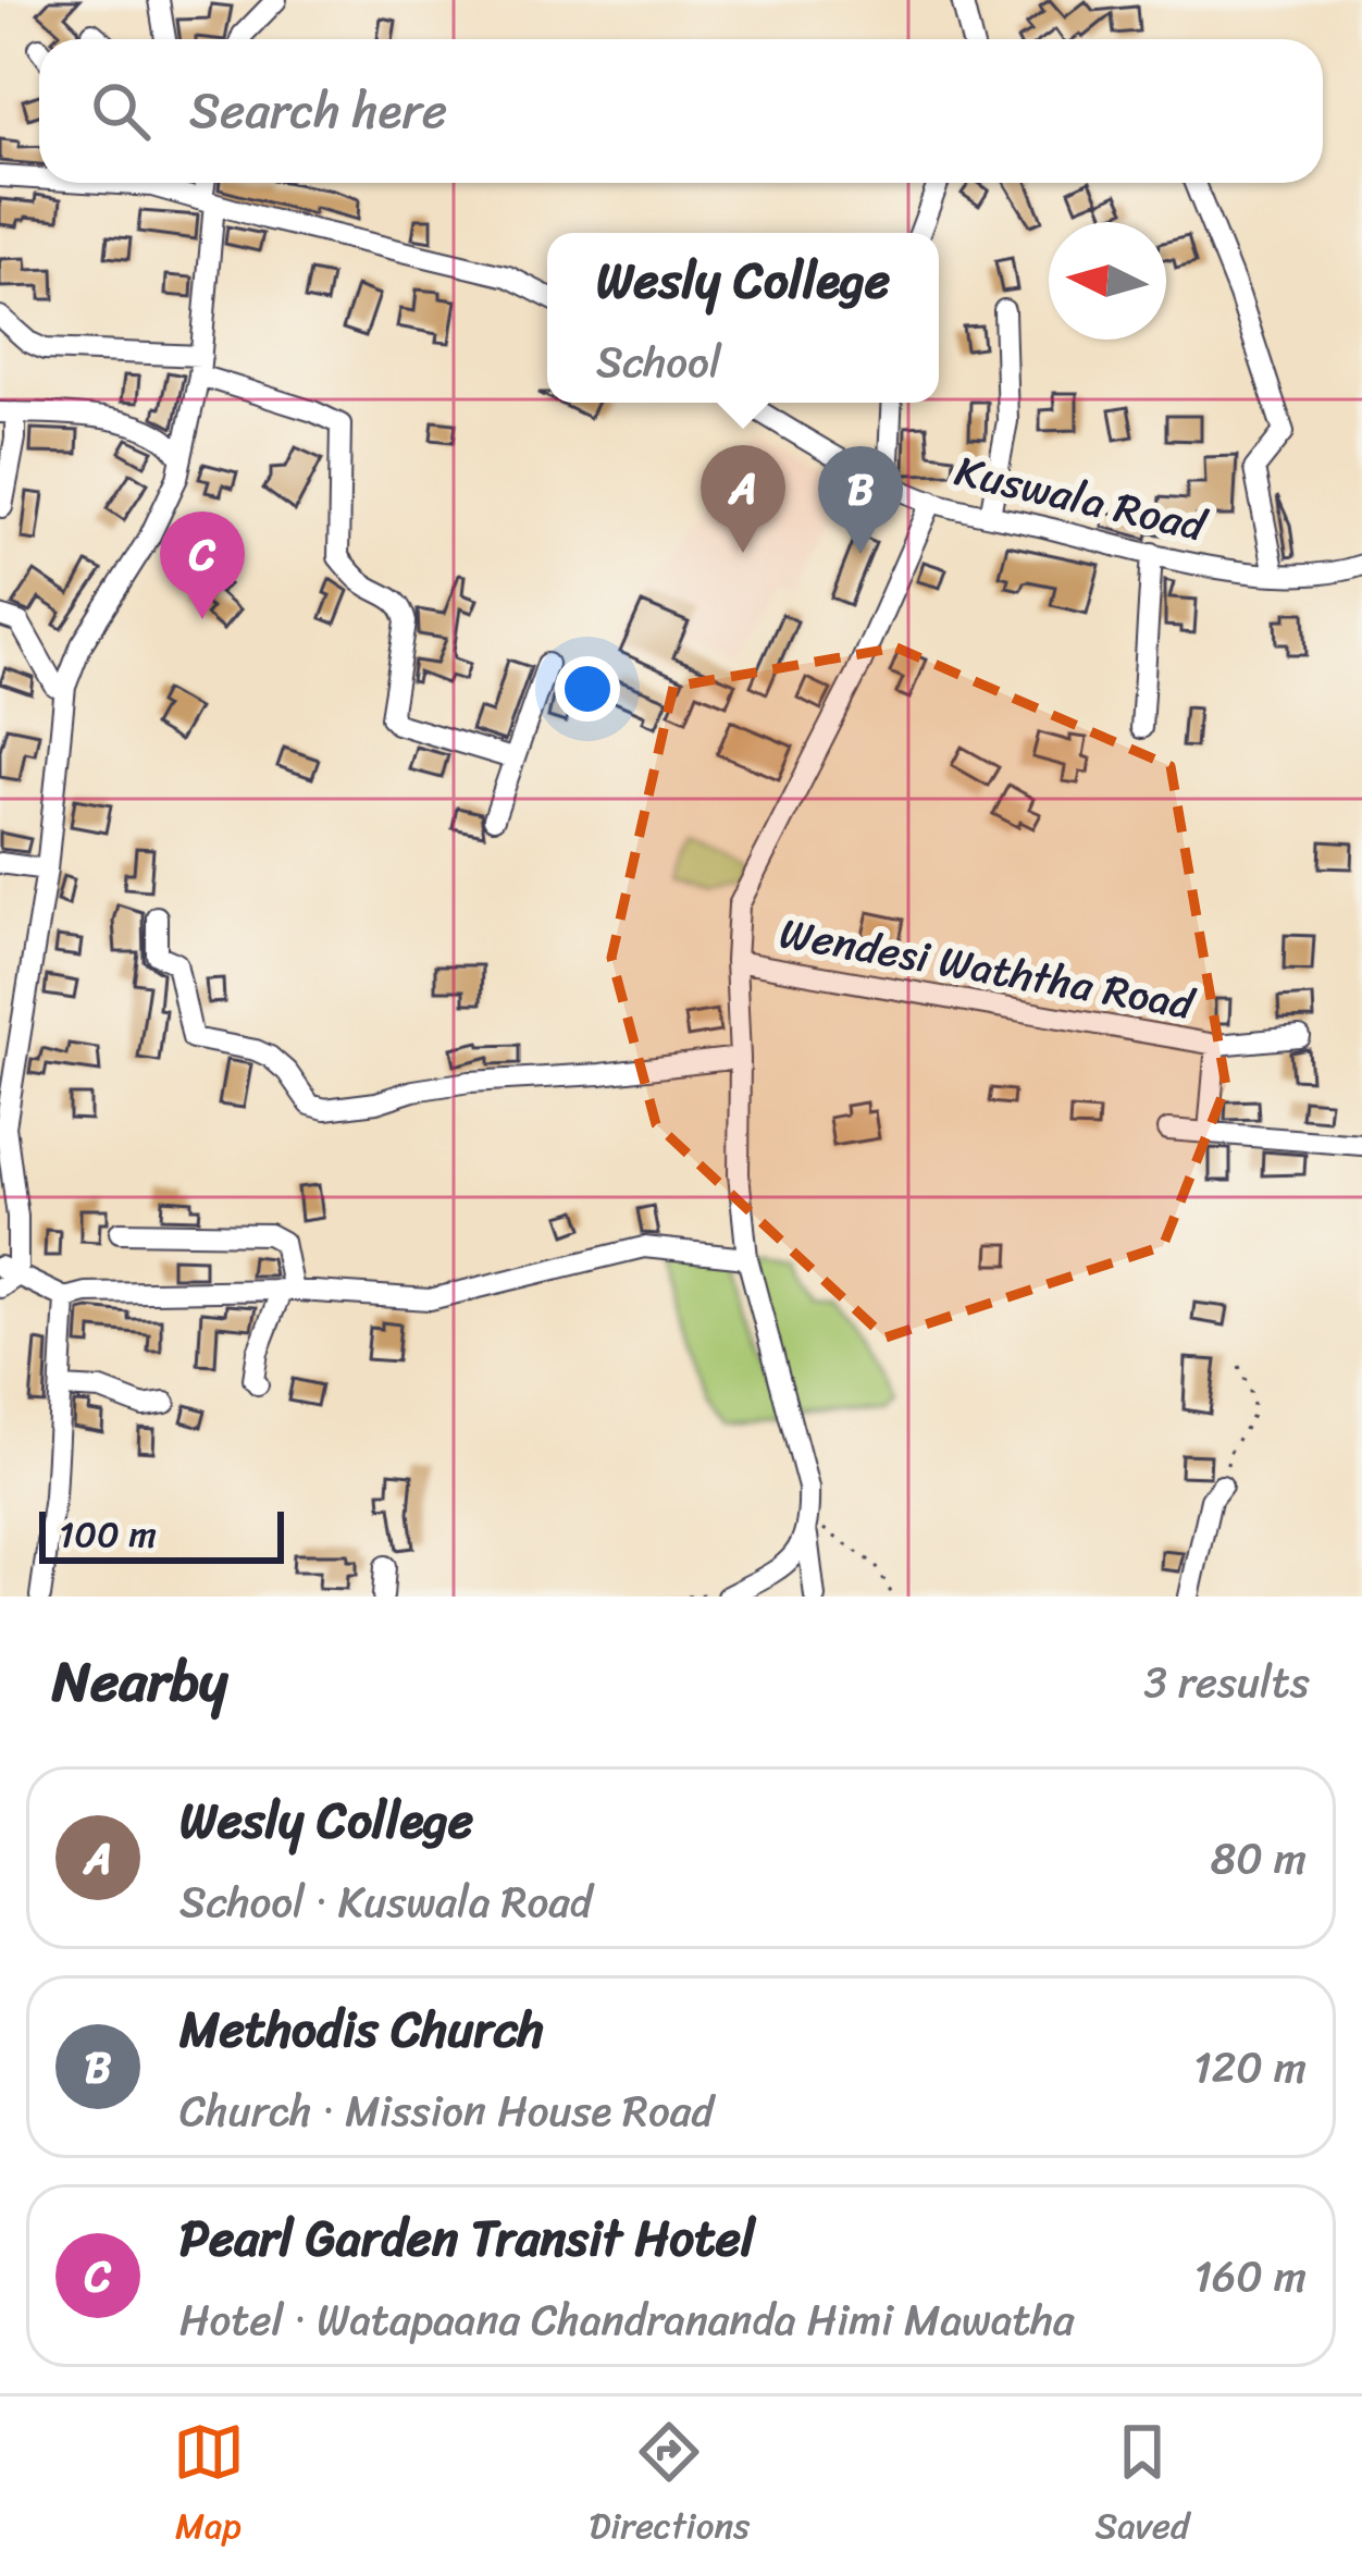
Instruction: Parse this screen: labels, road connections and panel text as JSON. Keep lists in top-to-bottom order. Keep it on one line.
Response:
{"streets":{"street":["Kuswala Road","Wendesi Waththa Road"]},"scale_bar":"100 m","north":"left","page":{"search":"Search here","popup":["Wesly College","School"],"pins":["A","B","C"],"scale":"100 m","heading":["Nearby","3 results"],"list":[{"mark":"A","name":"Wesly College","note":"School · Kuswala Road","value":"80 m"},{"mark":"B","name":"Methodis Church","note":"Church · Mission House Road","value":"120 m"},{"mark":"C","name":"Pearl Garden Transit Hotel","note":"Hotel · Watapaana Chandrananda Himi Mawatha","value":"160 m"}],"nav":["Map","Directions","Saved"]}}
